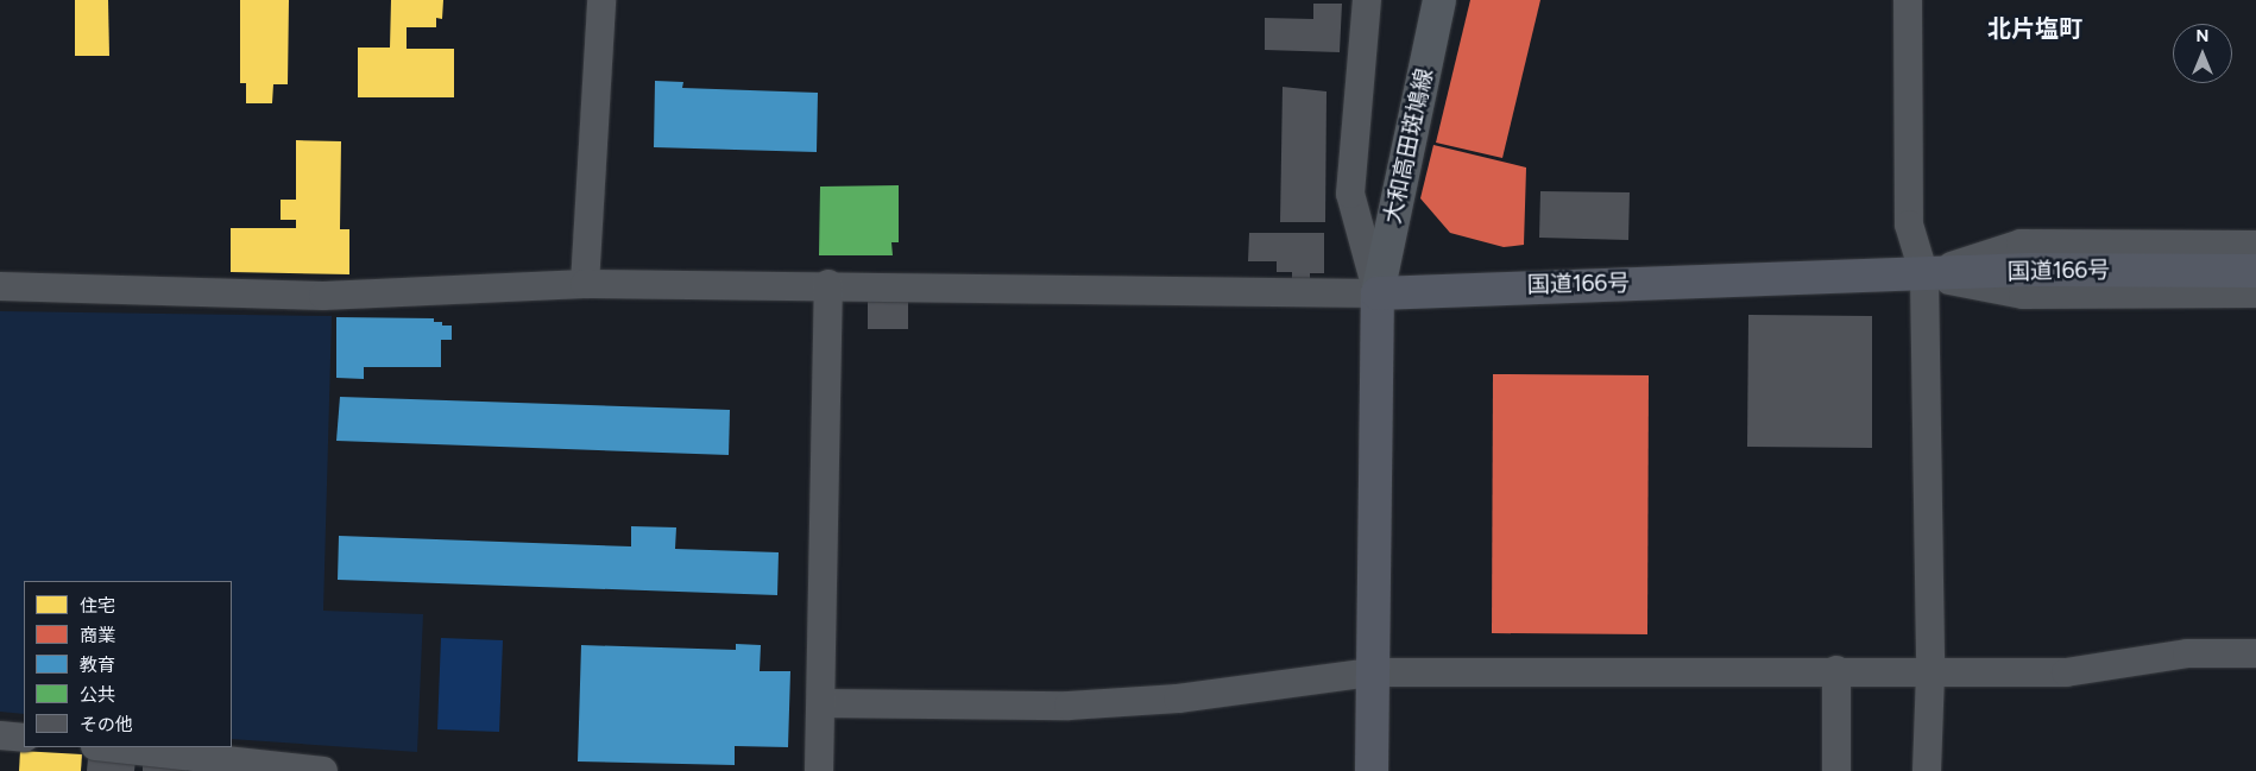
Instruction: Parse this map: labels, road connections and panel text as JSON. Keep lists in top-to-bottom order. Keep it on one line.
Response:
{"streets":{"highway":["国道166号"],"main road":["大和高田斑鳩線"]},"crossings":[["大和高田斑鳩線","国道166号"]],"districts":["北片塩町"],"legend":["住宅","商業","教育","公共","その他"],"north":"top"}
